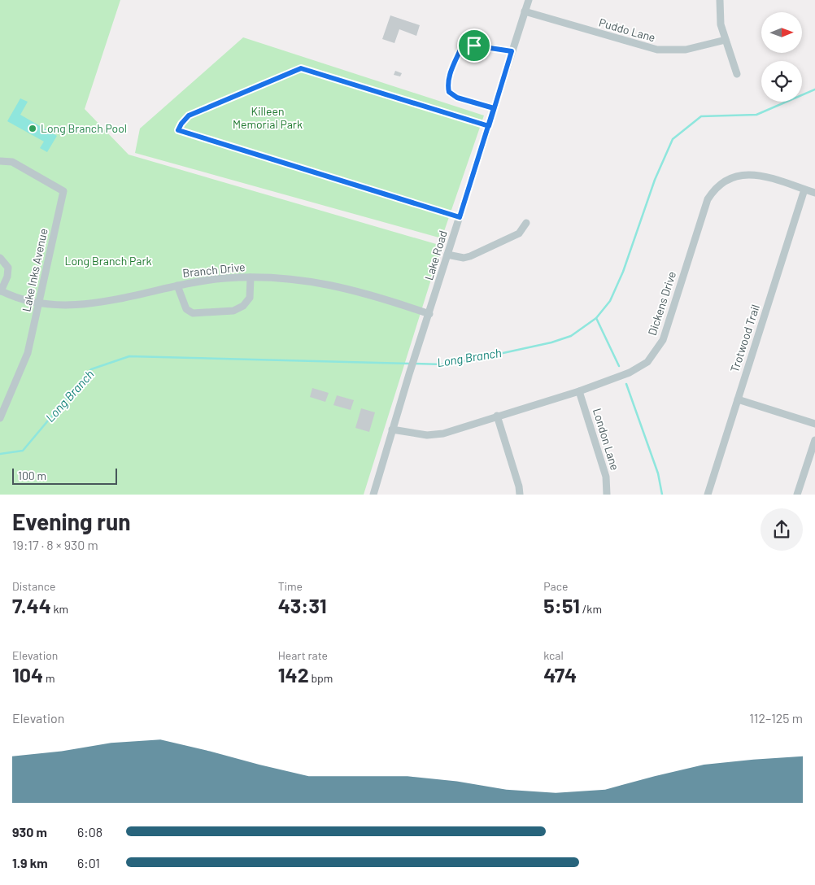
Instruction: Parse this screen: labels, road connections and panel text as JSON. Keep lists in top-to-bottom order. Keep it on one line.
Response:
{"streets":{"street":["Puddo Lane","Lake Road","Lake Inks Avenue","Branch Drive","Dickens Drive","Trotwood Trail","London Lane"]},"crossings":[["Puddo Lane","Lake Road"],["Lake Road","Branch Drive"],["Lake Road","Dickens Drive"],["Lake Inks Avenue","Branch Drive"],["Dickens Drive","Trotwood Trail"],["Dickens Drive","London Lane"]],"water":["Long Branch"],"parks":["Killeen Memorial Park","Long Branch Park"],"places":["Long Branch Pool"],"scale_bar":"100 m","north":"right","page":{"scale":"100 m","heading":["Evening run","19:17 · 8 × 930 m"],"stats":[["Distance","7.44 km"],["Time","43:31"],["Pace","5:51 /km"],["Elevation","104 m"],["Heart rate","142 bpm"],["kcal","474"]],"chart":["Elevation","112–125 m"],"list":[{"name":"930 m","note":"6:08"},{"name":"1.9 km","note":"6:01"}]}}
